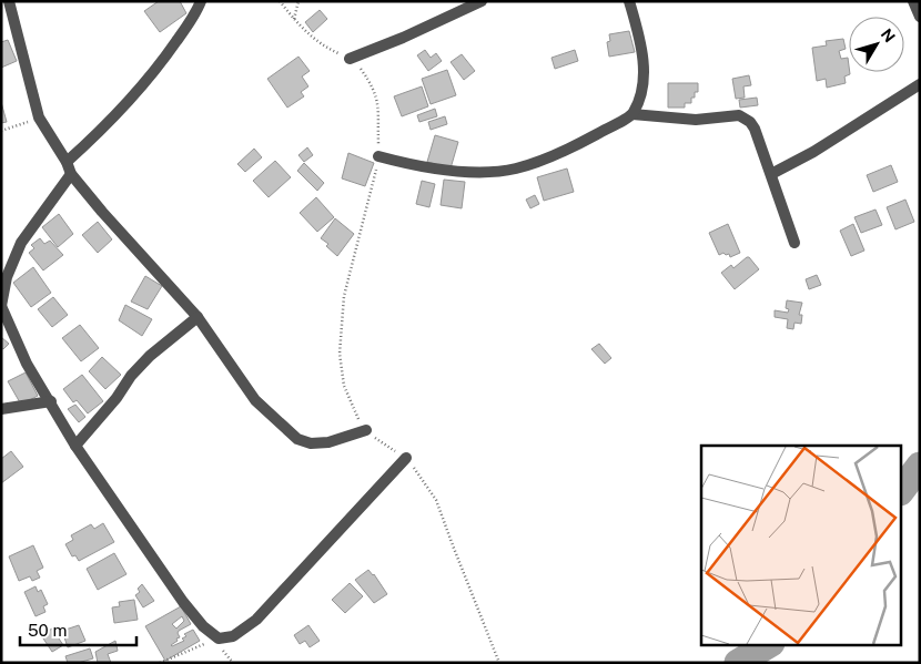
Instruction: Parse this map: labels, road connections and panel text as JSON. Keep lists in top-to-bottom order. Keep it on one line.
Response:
{"scale_bar":"50 m","north":"top right"}
